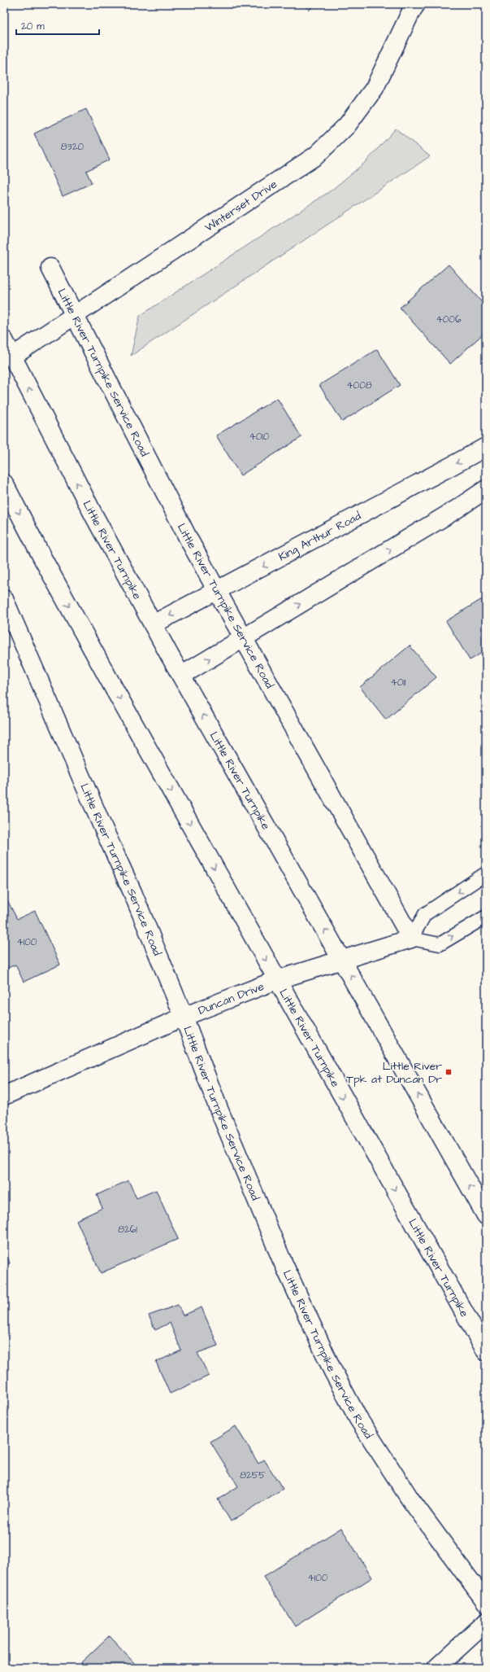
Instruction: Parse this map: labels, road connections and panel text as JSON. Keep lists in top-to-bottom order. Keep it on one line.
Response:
{"streets":{"street":["Winterset Drive","Little River Turnpike Service Road","King Arthur Road","Little River Turnpike","Duncan Drive"]},"crossings":[["Winterset Drive","Little River Turnpike Service Road"],["Winterset Drive","Little River Turnpike"],["Little River Turnpike Service Road","King Arthur Road"],["Little River Turnpike Service Road","Duncan Drive"],["King Arthur Road","Little River Turnpike"],["Little River Turnpike","Duncan Drive"]],"places":{"transit":["Little River Tpk at Duncan Dr"]},"house_numbers":["8320","4006","4008","4010","4011","4100","8261","8255","4100"],"scale_bar":"20 m"}
